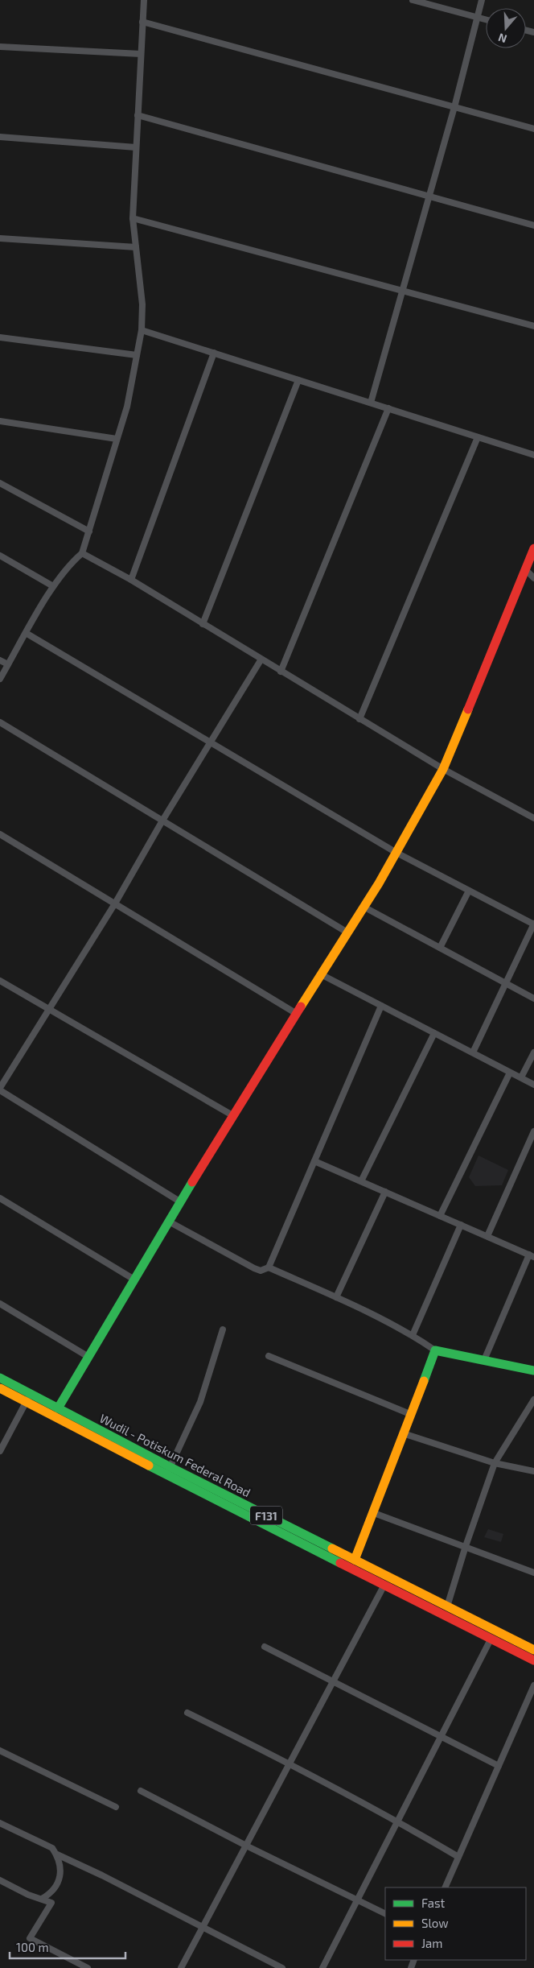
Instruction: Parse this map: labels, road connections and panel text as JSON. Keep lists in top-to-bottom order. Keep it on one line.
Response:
{"streets":{"street":["Wudil - Potiskum Federal Road","F131"]},"legend":["Fast","Slow","Jam"],"scale_bar":"100 m","north":"bottom"}
